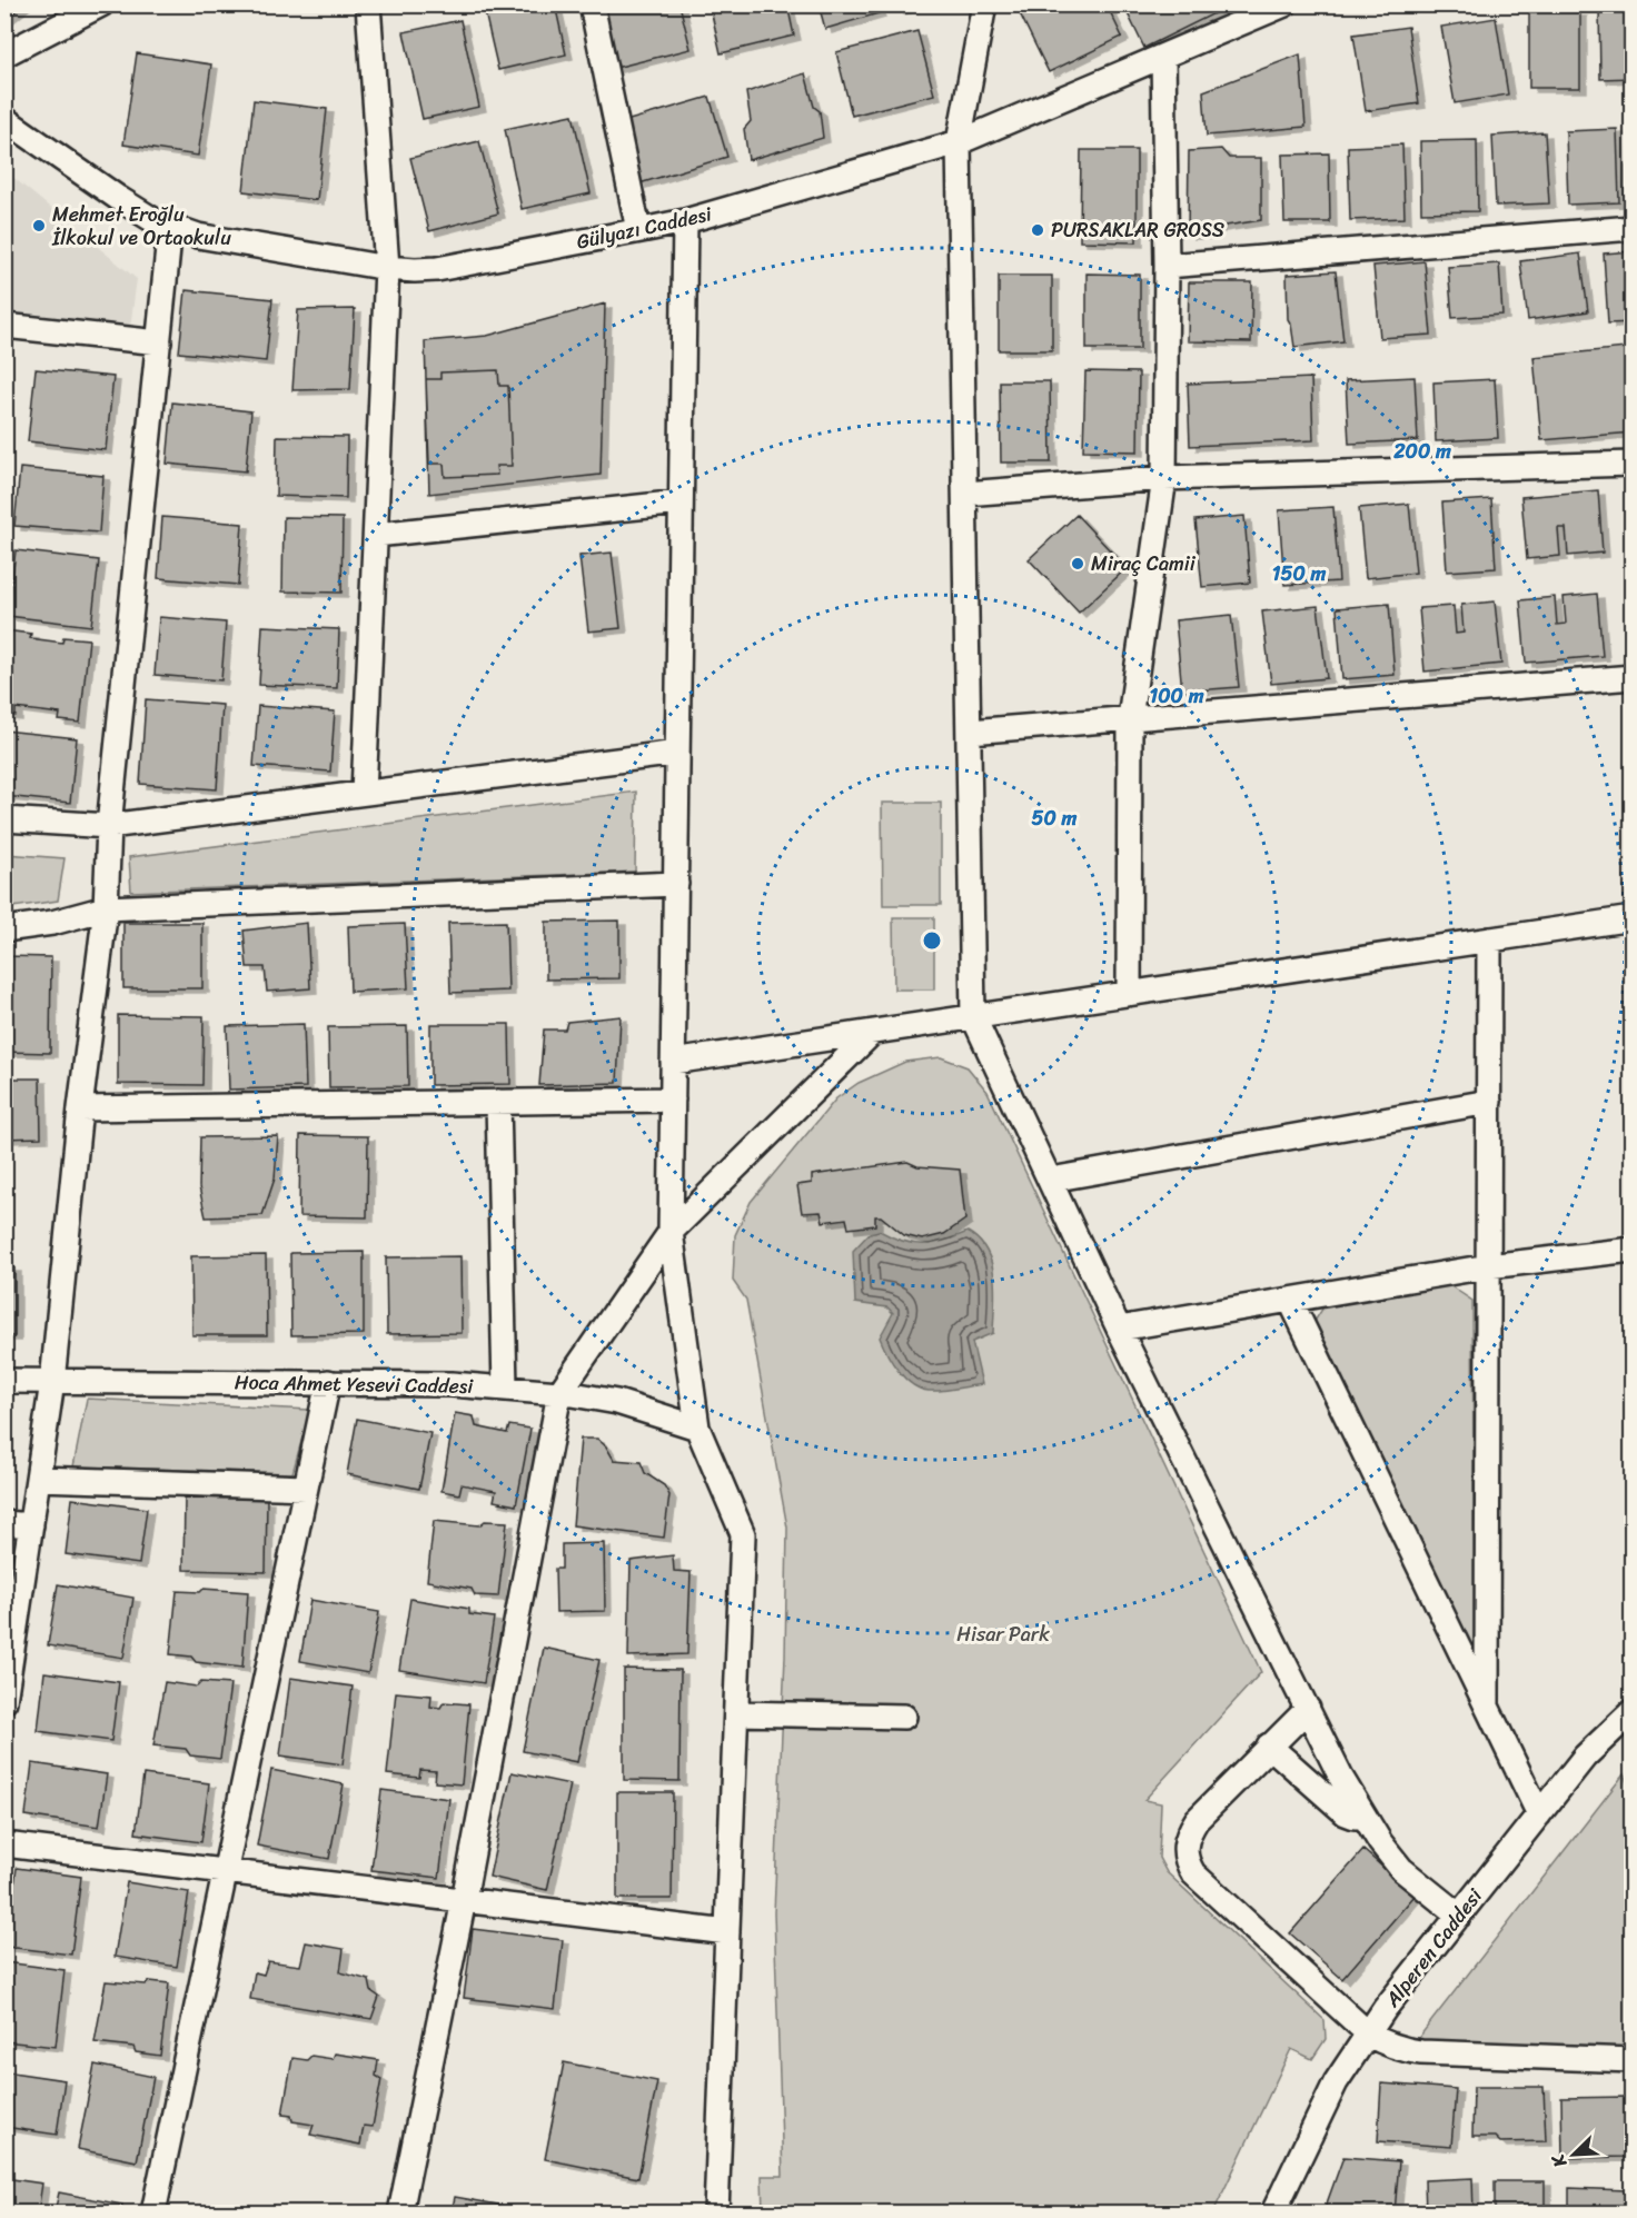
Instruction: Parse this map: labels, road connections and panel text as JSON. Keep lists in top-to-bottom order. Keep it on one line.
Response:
{"streets":{"street":["Gülyazı Caddesi","Hoca Ahmet Yesevi Caddesi","Alperen Caddesi"]},"parks":["Hisar Park"],"places":["Mehmet Eroğlu İlkokul ve Ortaokulu","PURSAKLAR GROSS","Miraç Camii"],"north":"bottom left","rings":["200 m","150 m","100 m","50 m"]}
